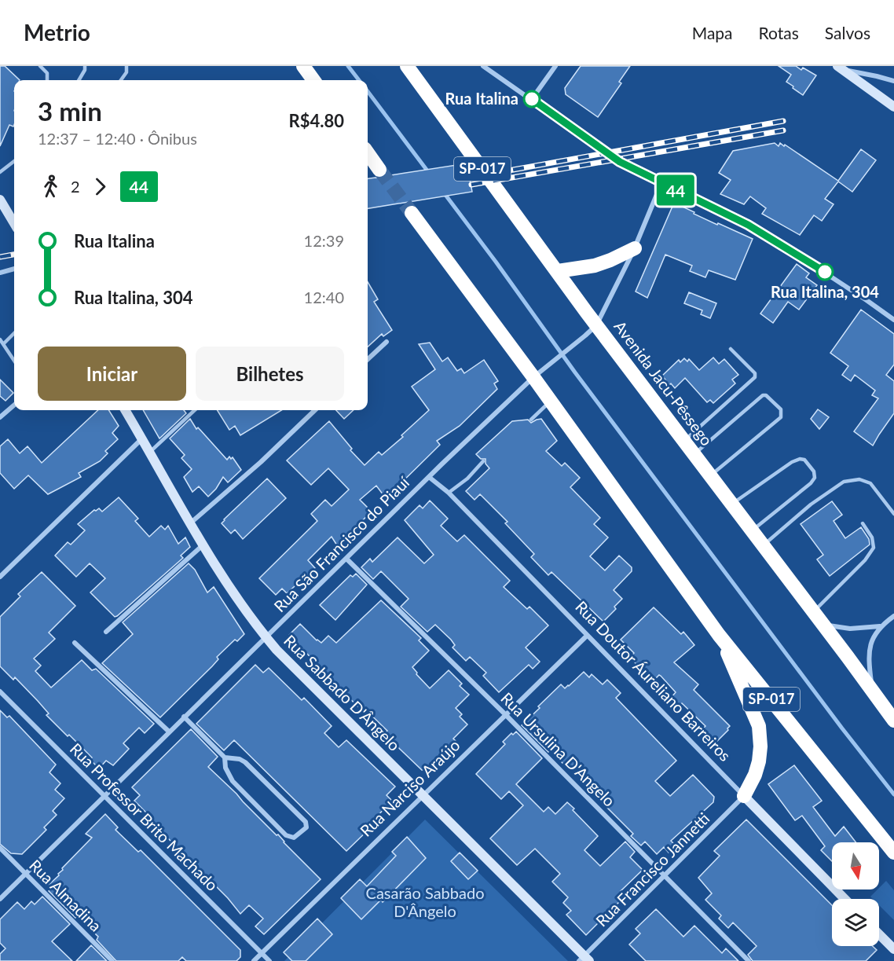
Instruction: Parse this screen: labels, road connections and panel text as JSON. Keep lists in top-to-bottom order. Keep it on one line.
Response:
{"streets":{"highway":["SP-017","Avenida Jacu-Pêssego"],"street":["Rua São Francisco do Piauí","Rua Doutor Áureliano Barreiros","Rua Sabbado D'Ângelo","Rua Ursulina D'Angelo","Rua Narciso Araújo","Rua Professor Brito Machado","Rua Francisco Jannetti","Rua Almadina"]},"crossings":[["SP-017","Rua São Francisco do Piauí"],["Avenida Jacu-Pêssego","Rua São Francisco do Piauí"],["Rua São Francisco do Piauí","Rua Doutor Áureliano Barreiros"],["Rua São Francisco do Piauí","Rua Sabbado D'Ângelo"],["Rua São Francisco do Piauí","Rua Ursulina D'Angelo"],["Rua São Francisco do Piauí","Rua Professor Brito Machado"],["Rua São Francisco do Piauí","Rua Almadina"],["Rua Doutor Áureliano Barreiros","Rua Narciso Araújo"],["Rua Doutor Áureliano Barreiros","Rua Francisco Jannetti"],["Rua Sabbado D'Ângelo","Rua Narciso Araújo"],["Rua Sabbado D'Ângelo","Rua Francisco Jannetti"],["Rua Ursulina D'Angelo","Rua Narciso Araújo"],["Rua Ursulina D'Angelo","Rua Francisco Jannetti"],["Rua Narciso Araújo","Rua Professor Brito Machado"]],"parks":["Casarão Sabbado D'Ângelo"],"places":["Rua Italina","Rua Italina, 304"],"lines":["bus line 44"],"north":"bottom","page":{"header":"Metrio","nav":["Mapa","Rotas","Salvos"],"on_map":"44","heading":["3 min","12:37 – 12:40 · Ônibus","R$4.80"],"legs":["2","44"],"list":[{"name":"Rua Italina","value":"12:39"},{"name":"Rua Italina, 304","value":"12:40"}],"buttons":["Iniciar","Bilhetes"]}}
